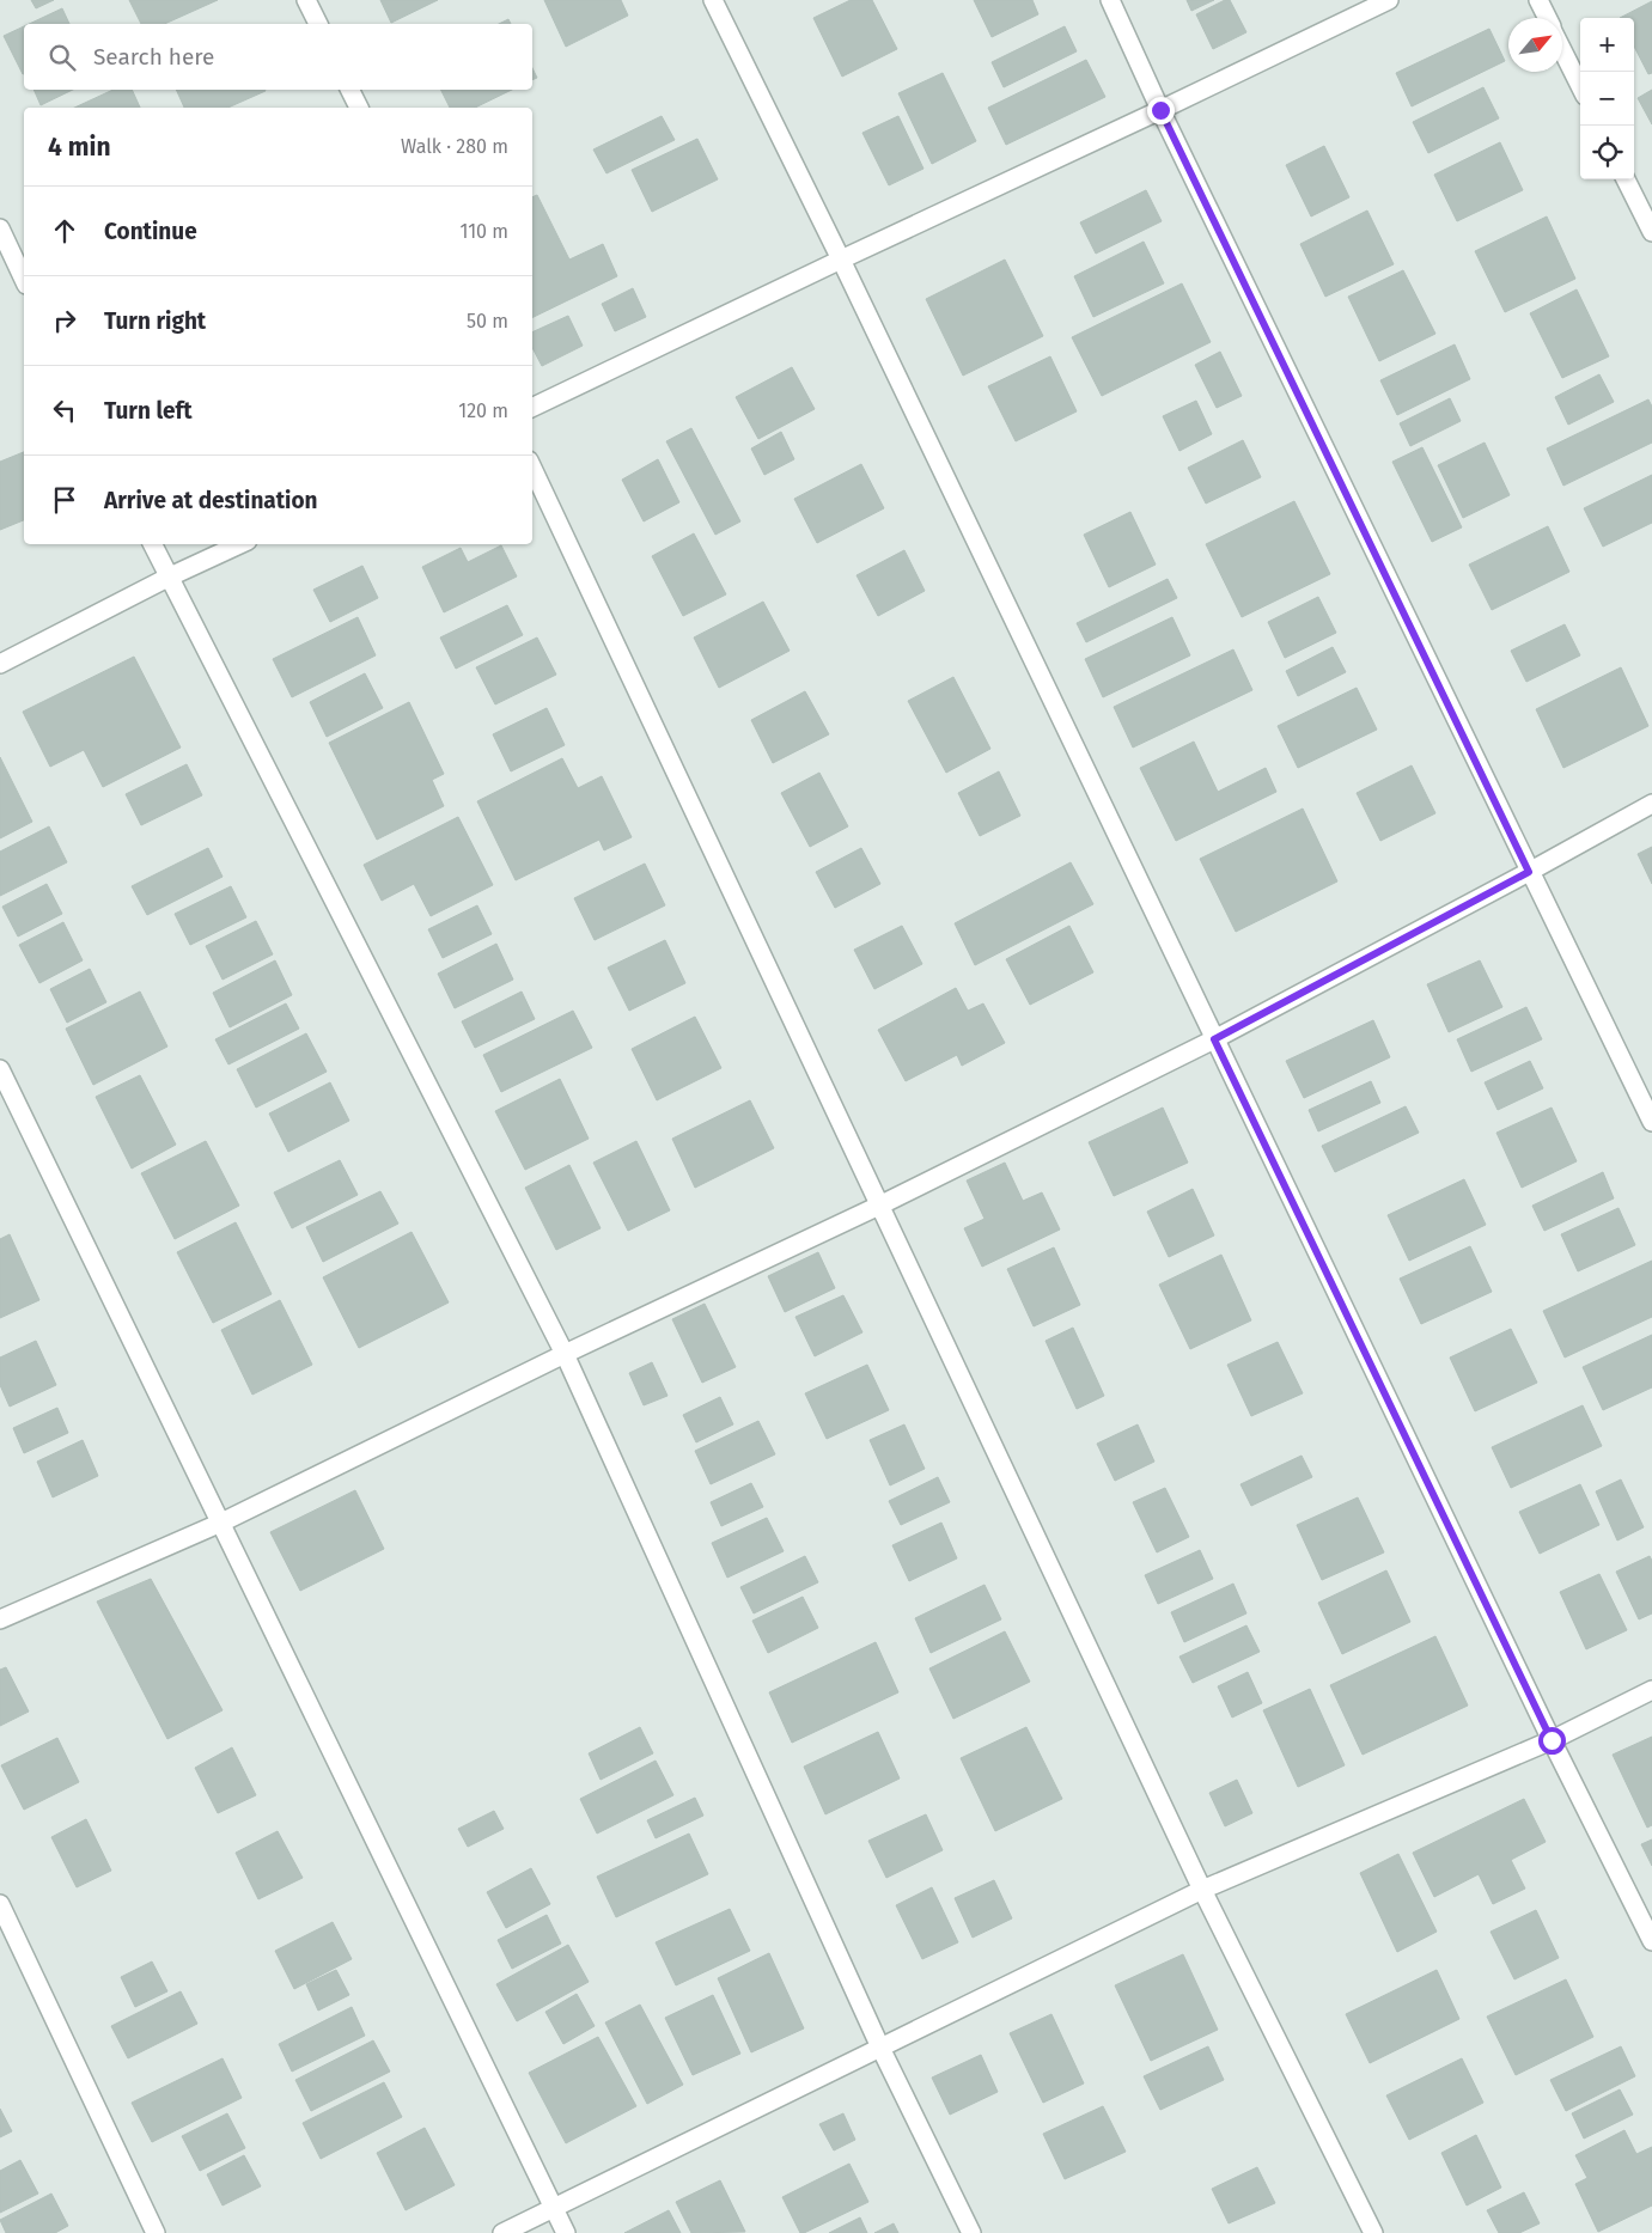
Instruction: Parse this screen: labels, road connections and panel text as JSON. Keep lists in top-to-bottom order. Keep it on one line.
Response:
{"north":"top right","page":{"map_buttons":["+","−"],"search":"Search here","heading":["4 min","Walk · 280 m"],"list":[["Continue","110 m"],["Turn right","50 m"],["Turn left","120 m"],"Arrive at destination"]}}
